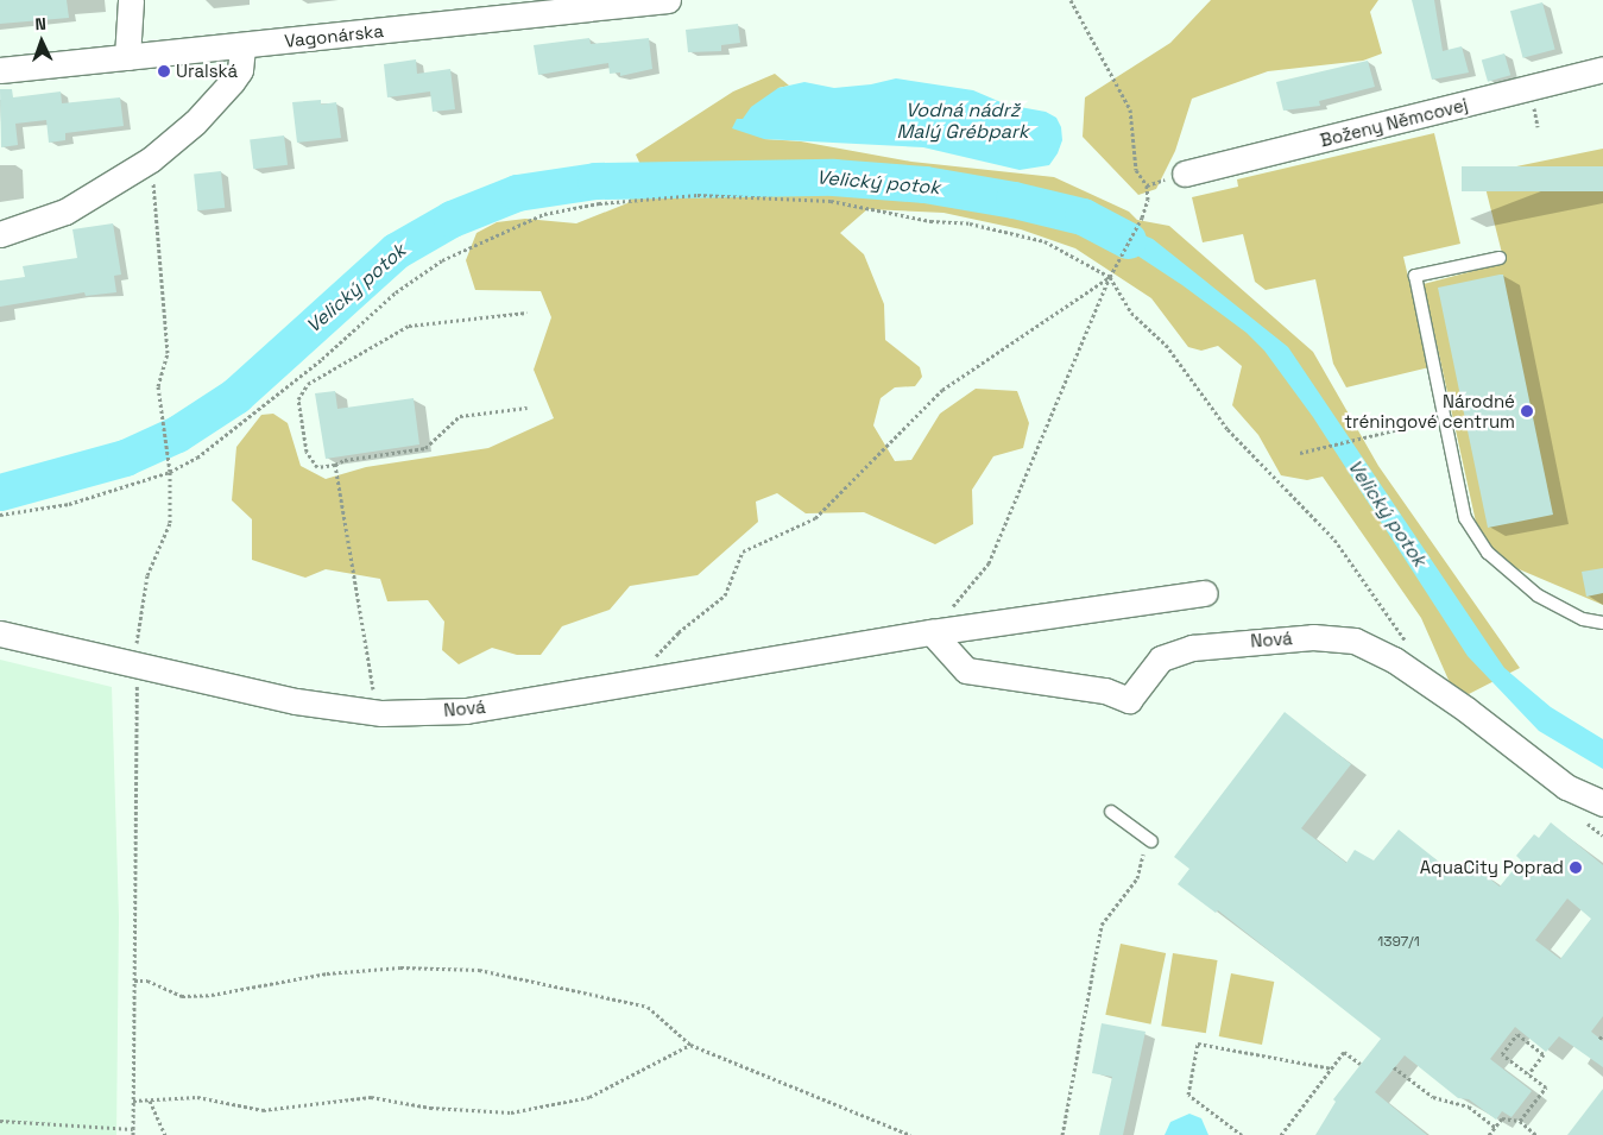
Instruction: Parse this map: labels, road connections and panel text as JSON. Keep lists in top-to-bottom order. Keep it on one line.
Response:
{"streets":{"street":["Vagonárska","Boženy Němcovej","Nová"]},"water":["Vodná nádrž Malý Grébpark","Velický potok"],"places":["Uralská","Národné tréningové centrum","AquaCity Poprad"],"house_numbers":["1397/1"],"north":"top"}
